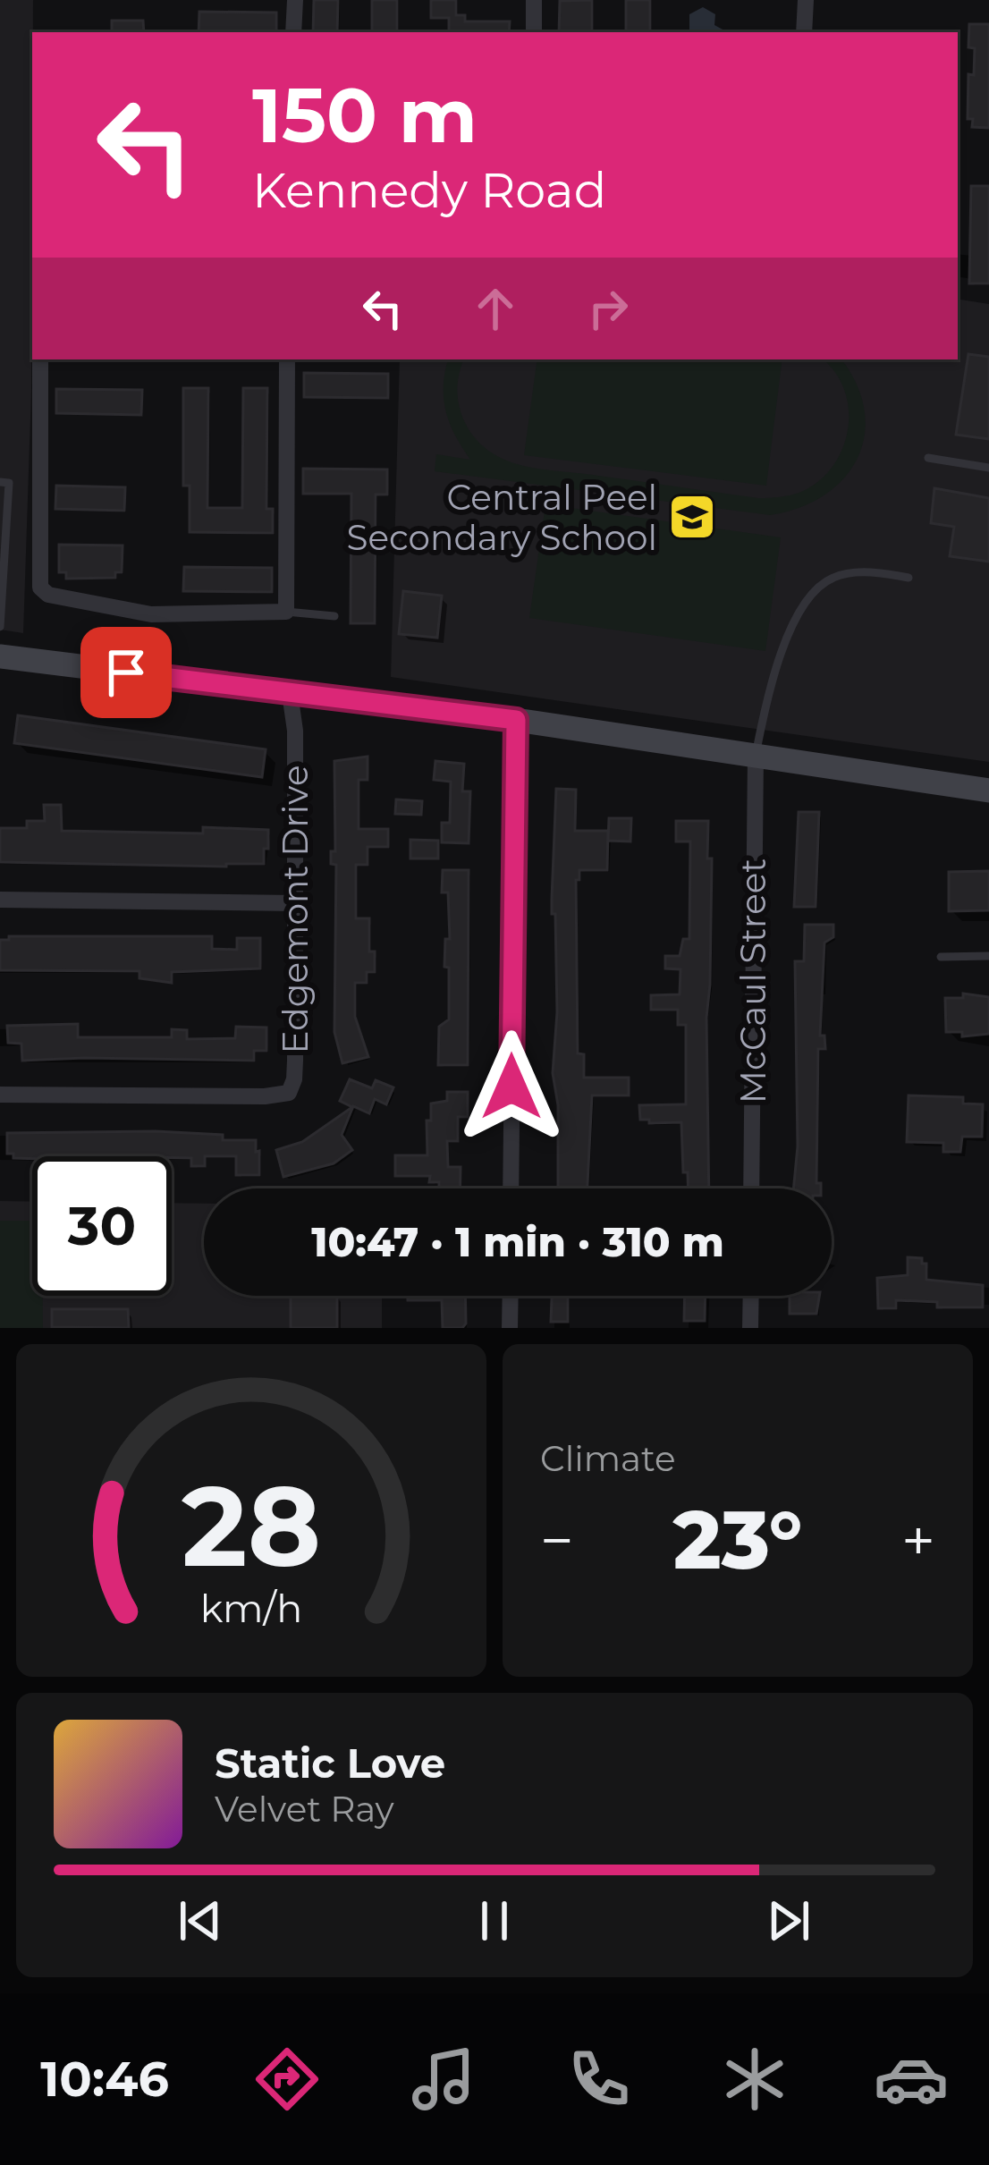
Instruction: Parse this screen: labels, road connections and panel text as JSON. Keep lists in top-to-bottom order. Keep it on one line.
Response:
{"streets":{"street":["Edgemont Drive","McCaul Street"]},"places":{"school or university":["Central Peel Secondary School"]},"page":{"turn":["150 m","Kennedy Road"],"limit":"30","trip":"10:47 · 1 min · 310 m","tile":"Climate","heat":["−","23°","+"],"song":["Static Love","Velvet Ray"],"tabs":"10:46","gauge":["28","km/h"]}}
